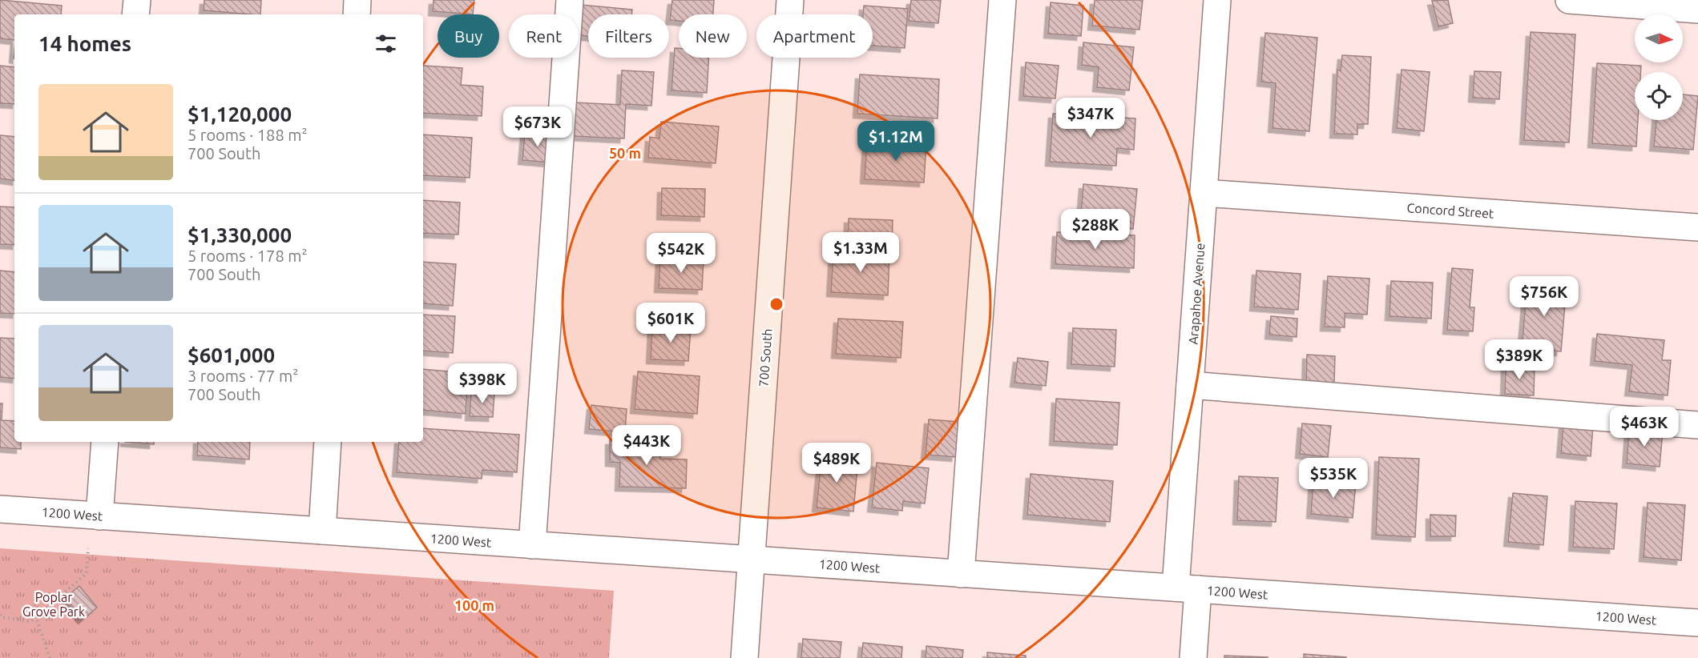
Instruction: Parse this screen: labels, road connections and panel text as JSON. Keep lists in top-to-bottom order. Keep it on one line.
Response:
{"streets":{"street":["Concord Street","Arapahoe Avenue","700 South","1200 West"]},"crossings":[["Concord Street","Arapahoe Avenue"],["Arapahoe Avenue","1200 West"],["700 South","1200 West"]],"parks":["Poplar Grove Park"],"north":"right","page":{"chip":["Buy","Rent","Filters","New","Apartment"],"heading":"14 homes","list":[{"name":"$1,120,000","note":"5 rooms · 188 m² · 700 South"},{"name":"$1,330,000","note":"5 rooms · 178 m² · 700 South"},{"name":"$601,000","note":"3 rooms · 77 m² · 700 South"}],"price":["$347K","$673K","$1.12M","$288K","$1.33M","$542K","$756K","$601K","$389K","$398K","$463K","$443K","$489K","$535K"]},"rings":["50 m","100 m"]}
